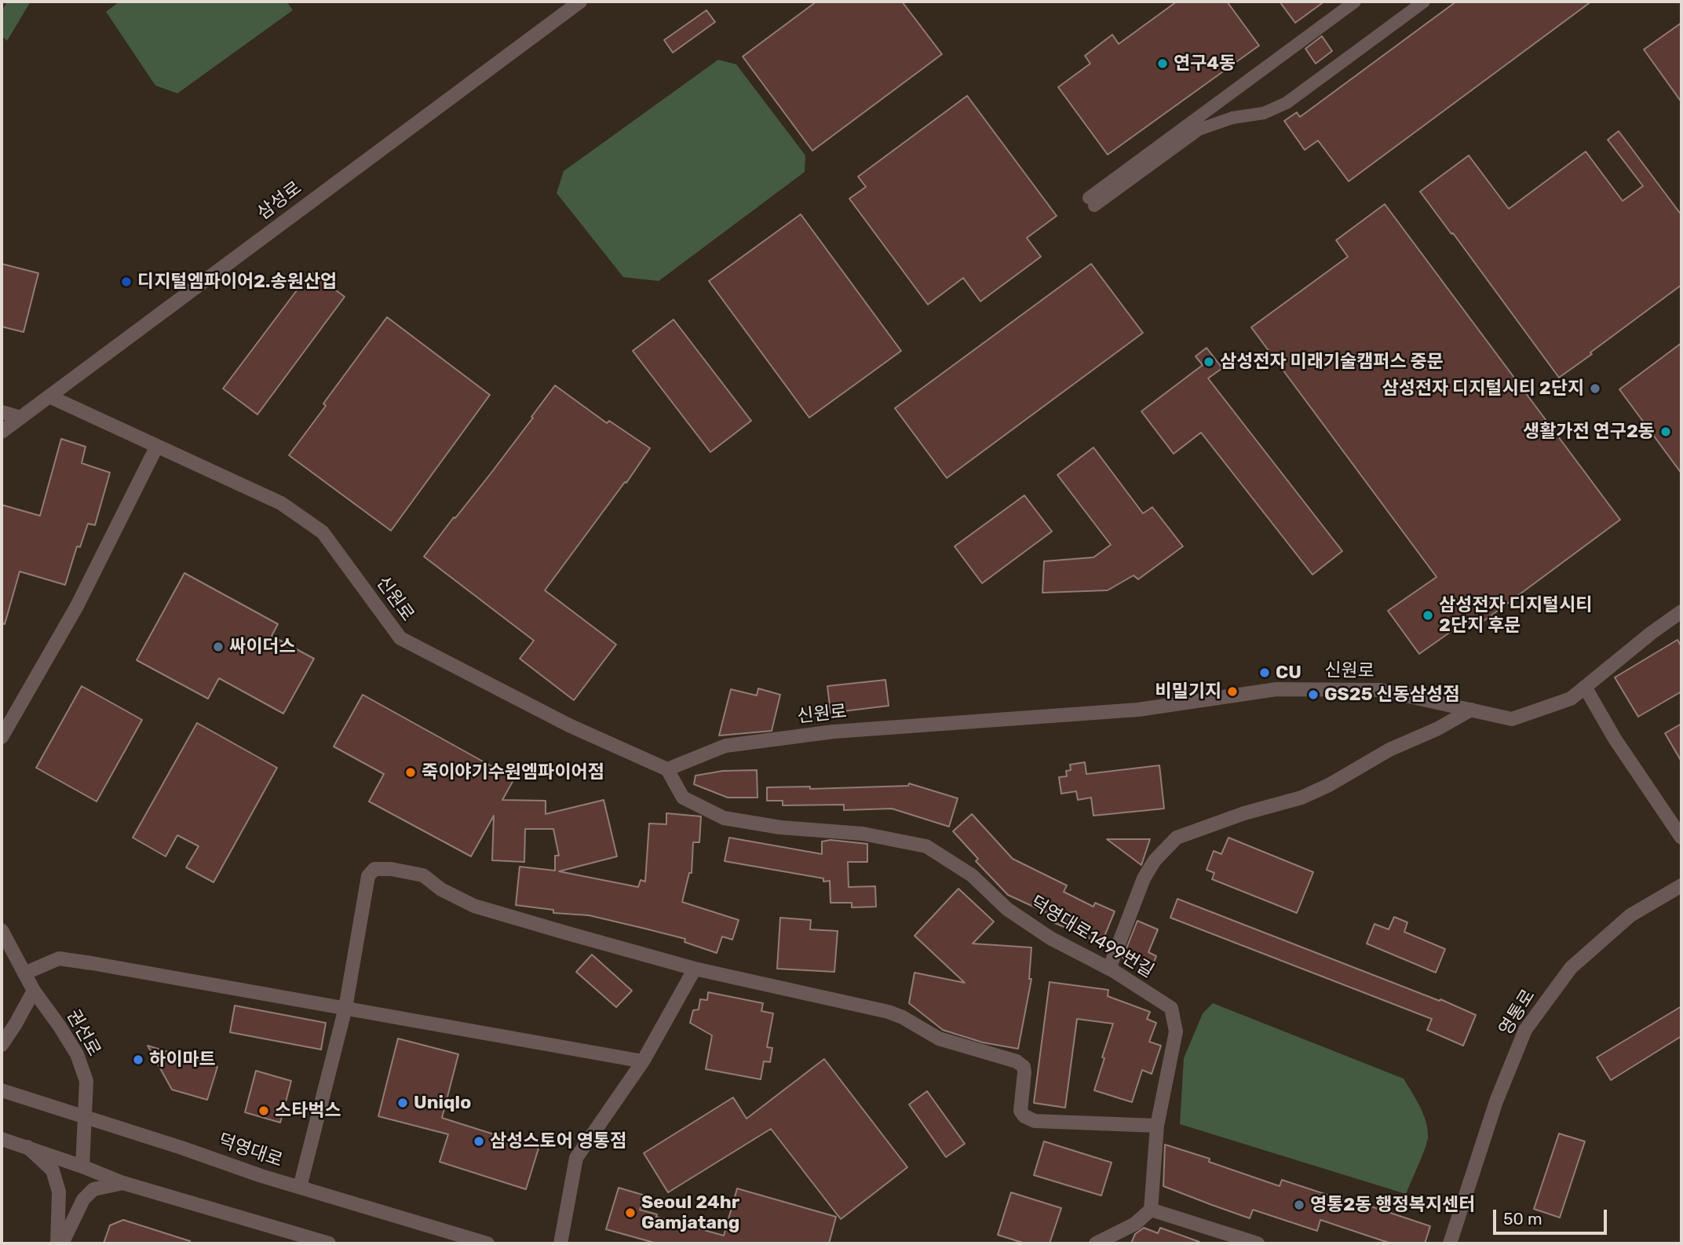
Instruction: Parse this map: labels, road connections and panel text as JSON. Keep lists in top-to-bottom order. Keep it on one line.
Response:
{"streets":{"street":["삼성로","신원로","덕영대로1499번길","영통로","권선로","덕영대로"]},"crossings":[["삼성로","신원로"],["신원로","덕영대로1499번길"],["권선로","덕영대로"]],"places":["연구4동","디지털엠파이어2.송원산업","삼성전자 미래기술캠퍼스 중문","삼성전자 디지털시티 2단지","생활가전 연구2동","삼성전자 디지털시티 2단지 후문","싸이더스","CU","비밀기지","GS25 신동삼성점","죽이야기수원엠파이어점","하이마트","Uniqlo","스타벅스","삼성스토어 영통점","영통2동 행정복지센터","Seoul 24hr Gamjatang"],"scale_bar":"50 m"}
